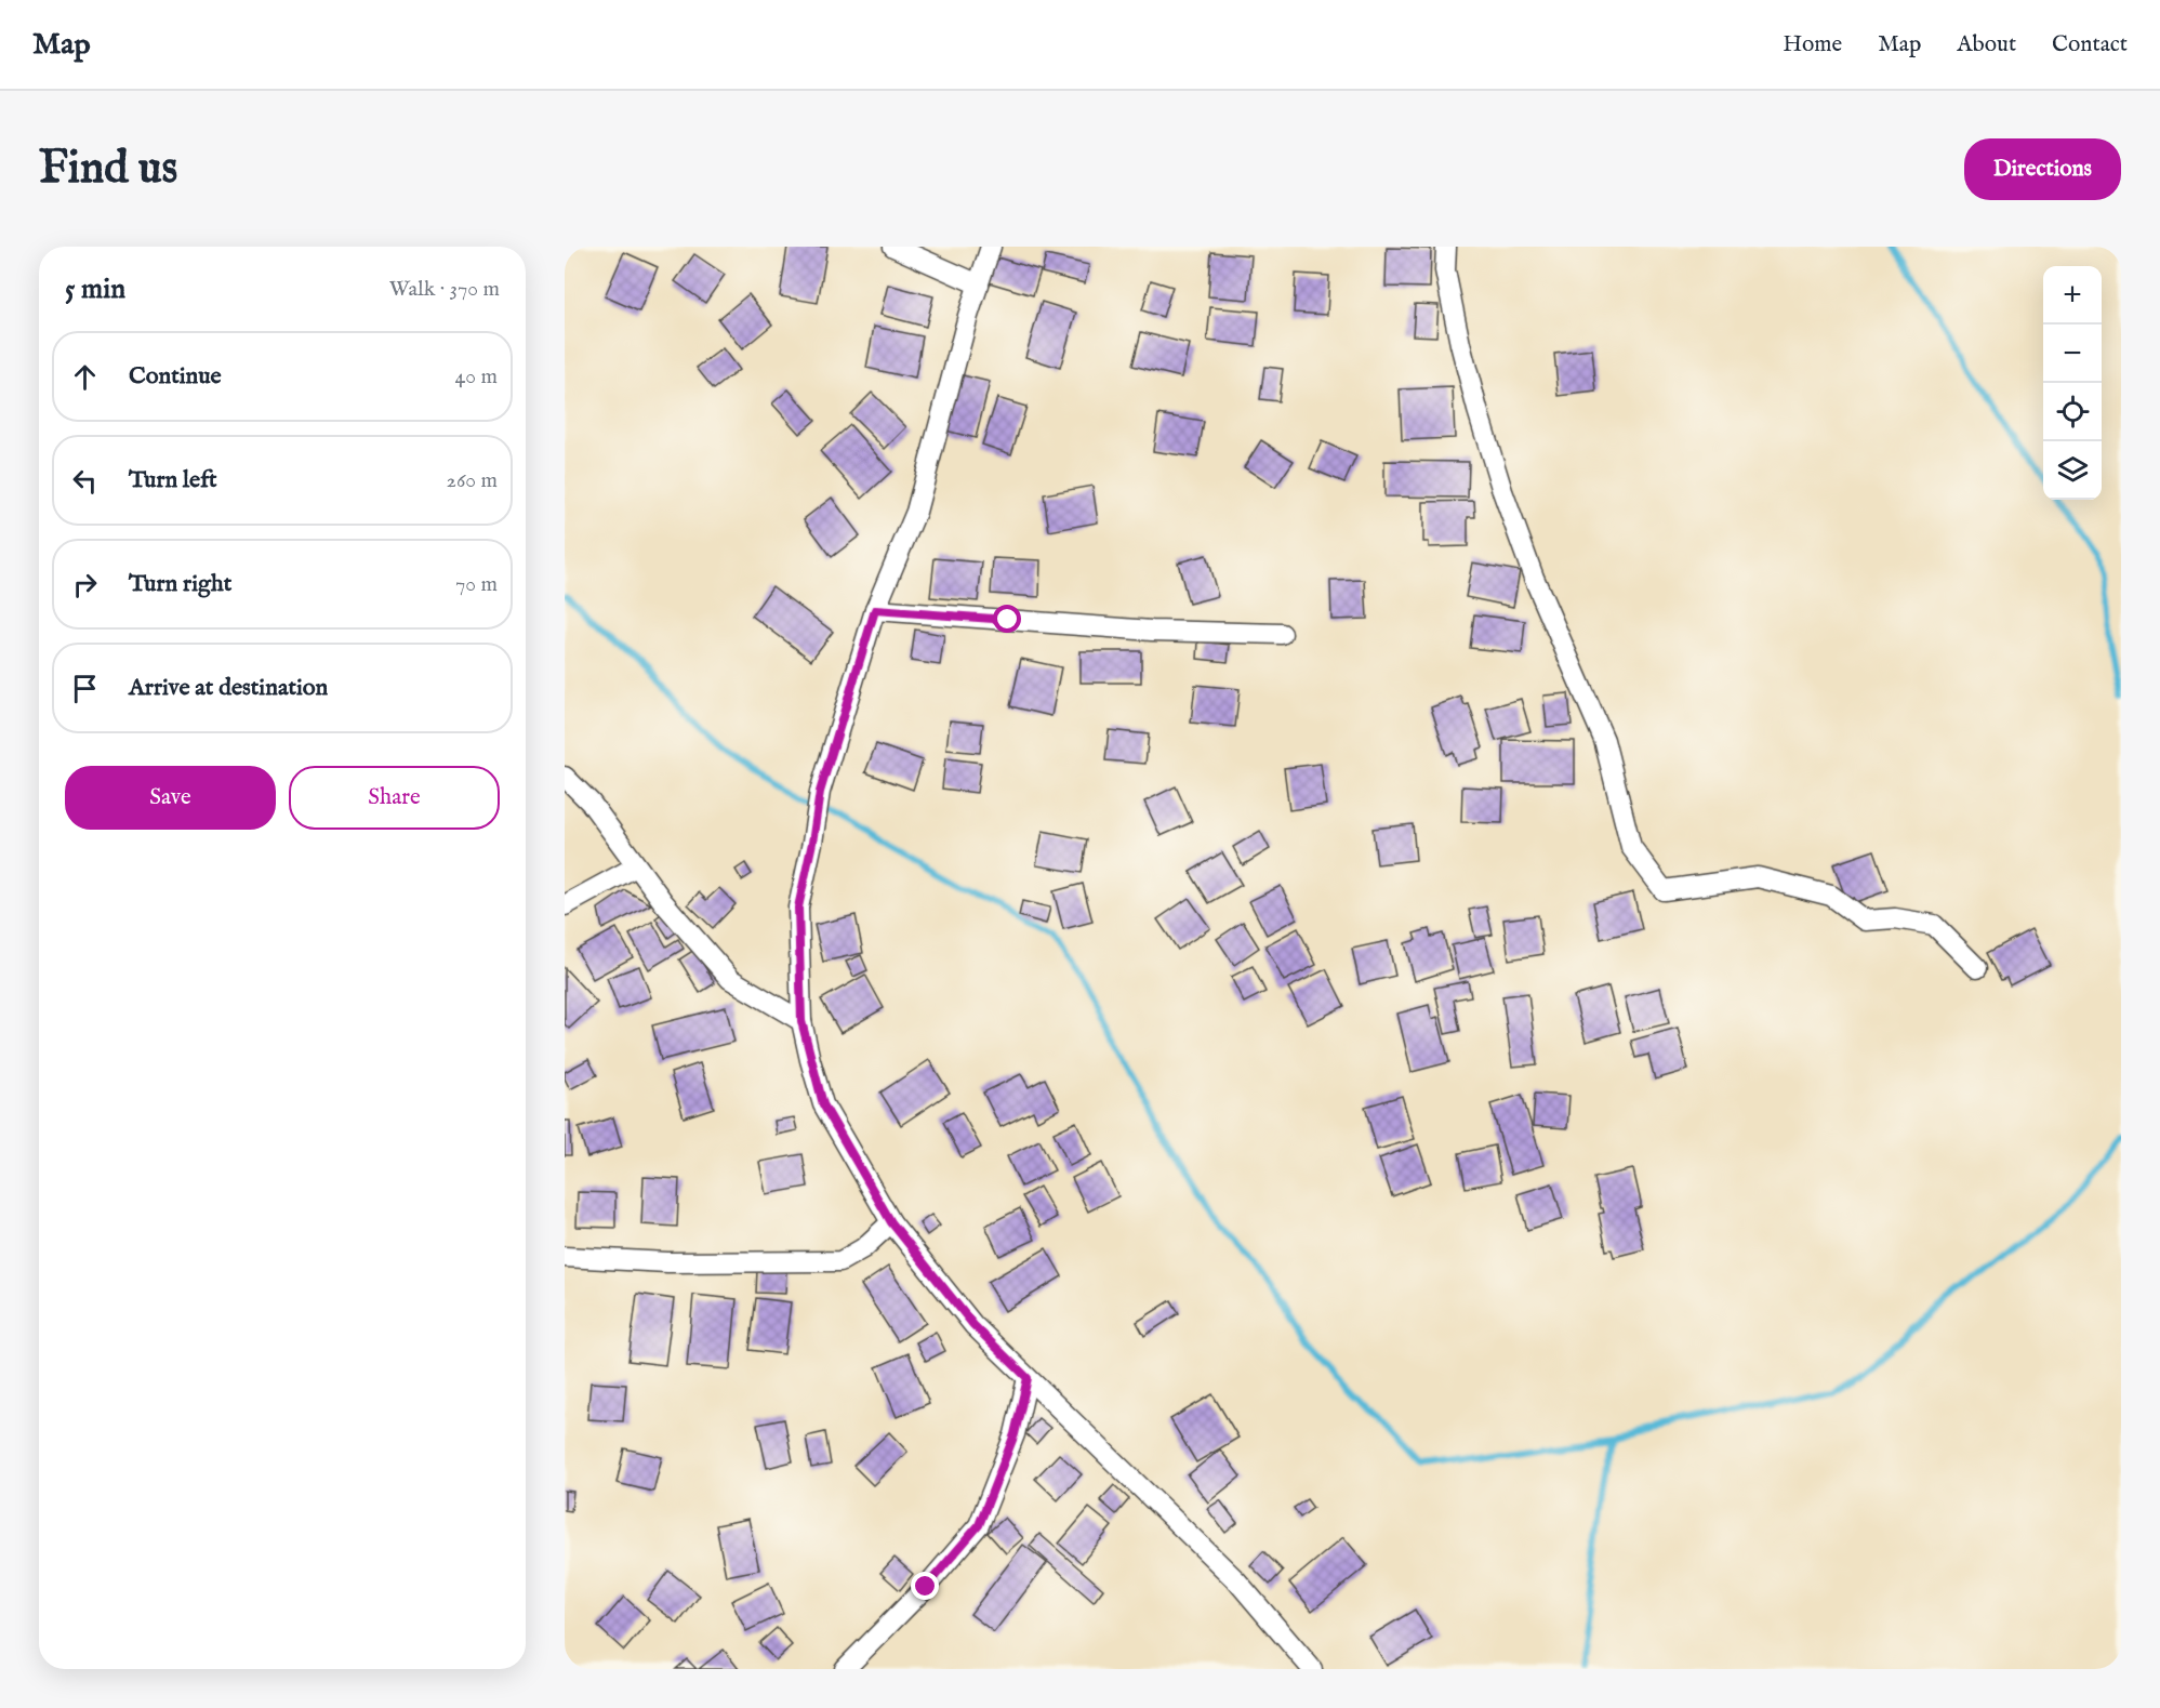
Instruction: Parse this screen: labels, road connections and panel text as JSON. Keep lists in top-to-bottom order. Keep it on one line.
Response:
{"page":{"header":"Map","nav":["Home","Map","About","Contact"],"buttons":["Directions",["Save","Share"]],"title":"Find us","heading":["5 min","Walk · 370 m"],"map_buttons":["+","−"],"list":[["Continue","40 m"],["Turn left","260 m"],["Turn right","70 m"],"Arrive at destination"]}}
